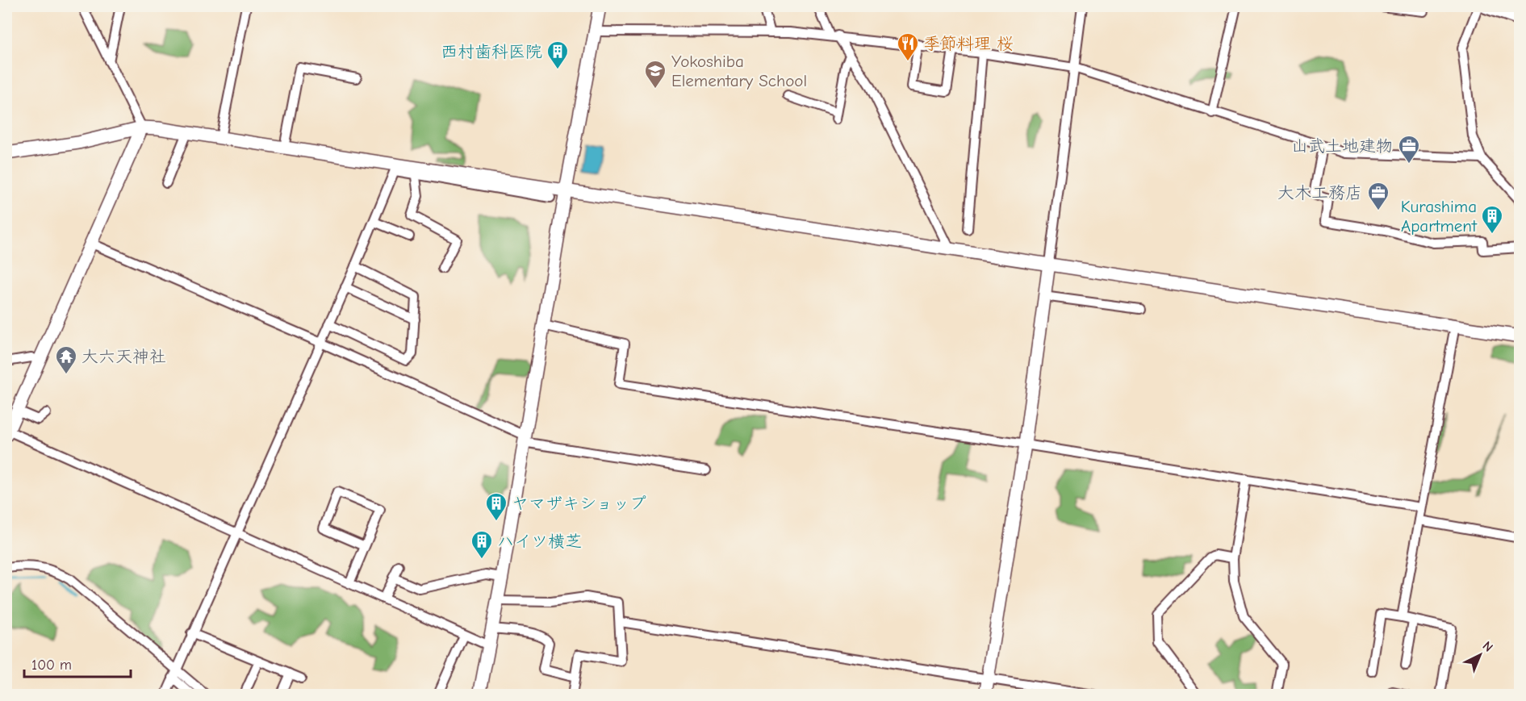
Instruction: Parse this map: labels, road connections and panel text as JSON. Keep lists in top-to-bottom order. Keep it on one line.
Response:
{"places":{"restaurant":["季節料理 桜"],"building":["西村歯科医院","Kurashima Apartment","ヤマザキショップ","ハイツ横芝"],"school or university":["Yokoshiba Elementary School"],"office":["山武土地建物","大木工務店"],"temple":["大六天神社"]},"scale_bar":"100 m","north":"top right"}
